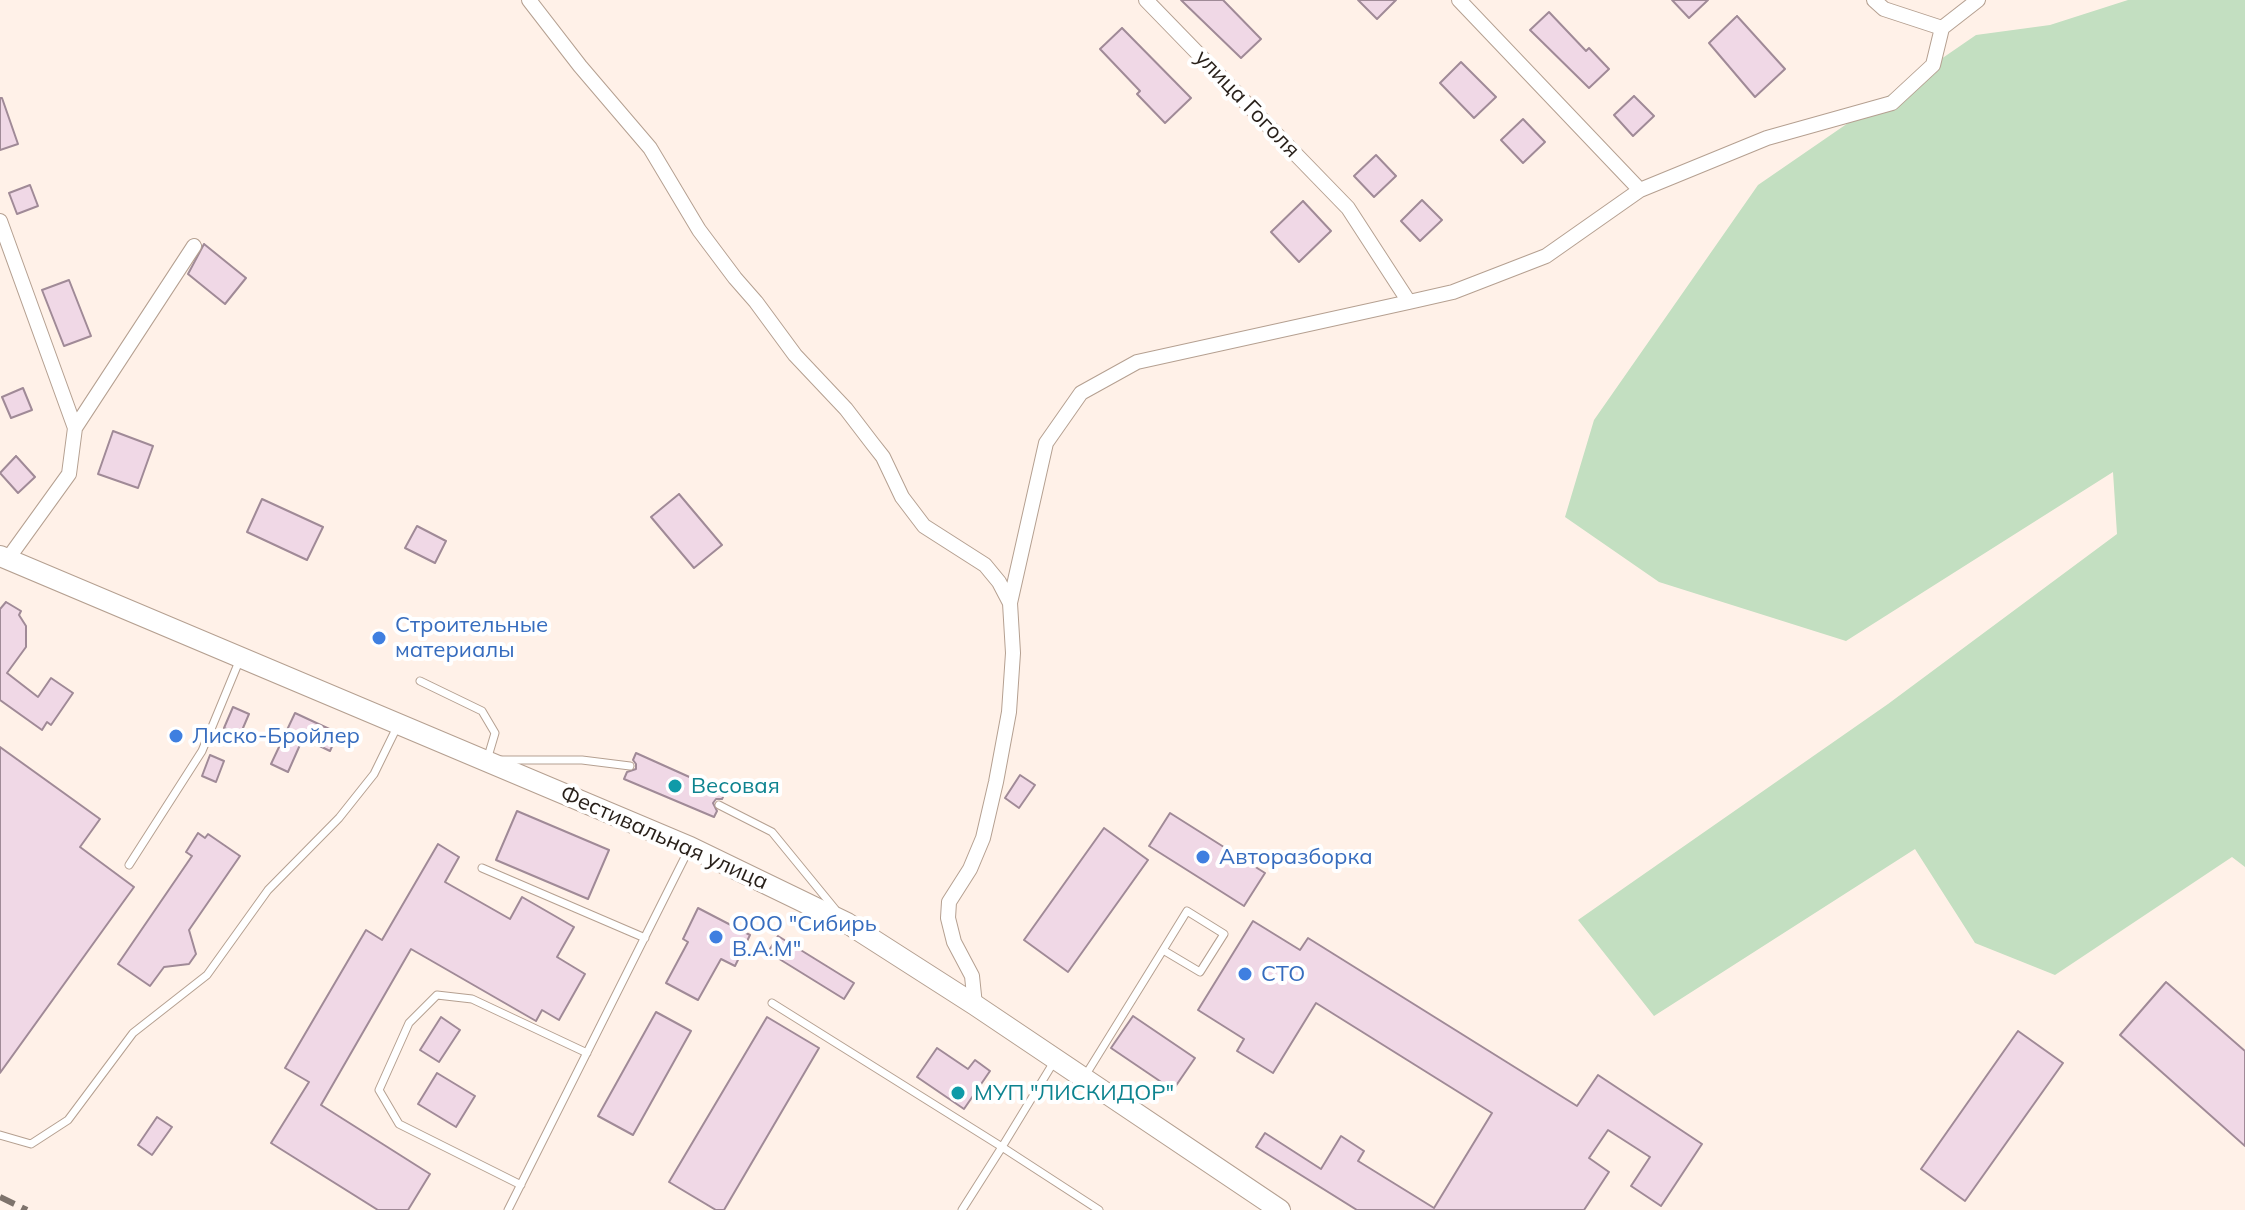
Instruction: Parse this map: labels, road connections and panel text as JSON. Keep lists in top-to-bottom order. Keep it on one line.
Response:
{"streets":{"main road":["Фестивальная улица"],"street":["улица Гоголя"]},"places":["Строительные материалы","Лиско-Бройлер","Весовая","Авторазборка","ООО \"Сибирь В.А.М\"","СТО","МУП \"ЛИСКИДОР\""]}
